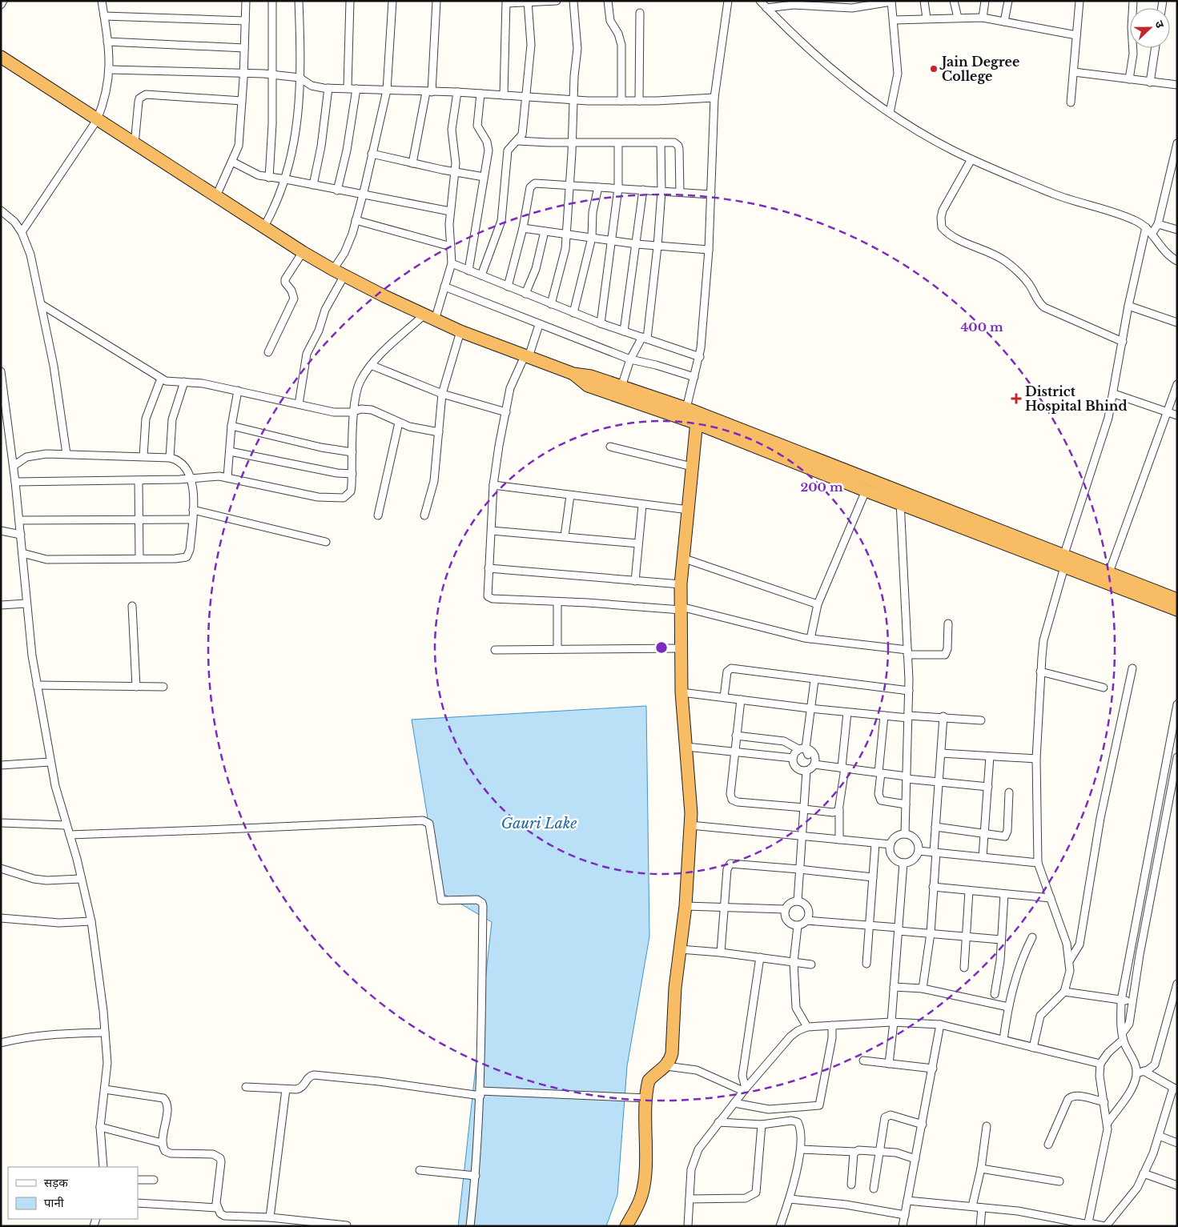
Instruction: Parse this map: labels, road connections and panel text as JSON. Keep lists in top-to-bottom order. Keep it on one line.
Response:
{"water":["Gauri Lake"],"places":{"other":["Jain Degree College"],"health":["District Hospital Bhind"]},"legend":["सड़क","पानी"],"north":"right","rings":["400 m","200 m"]}
